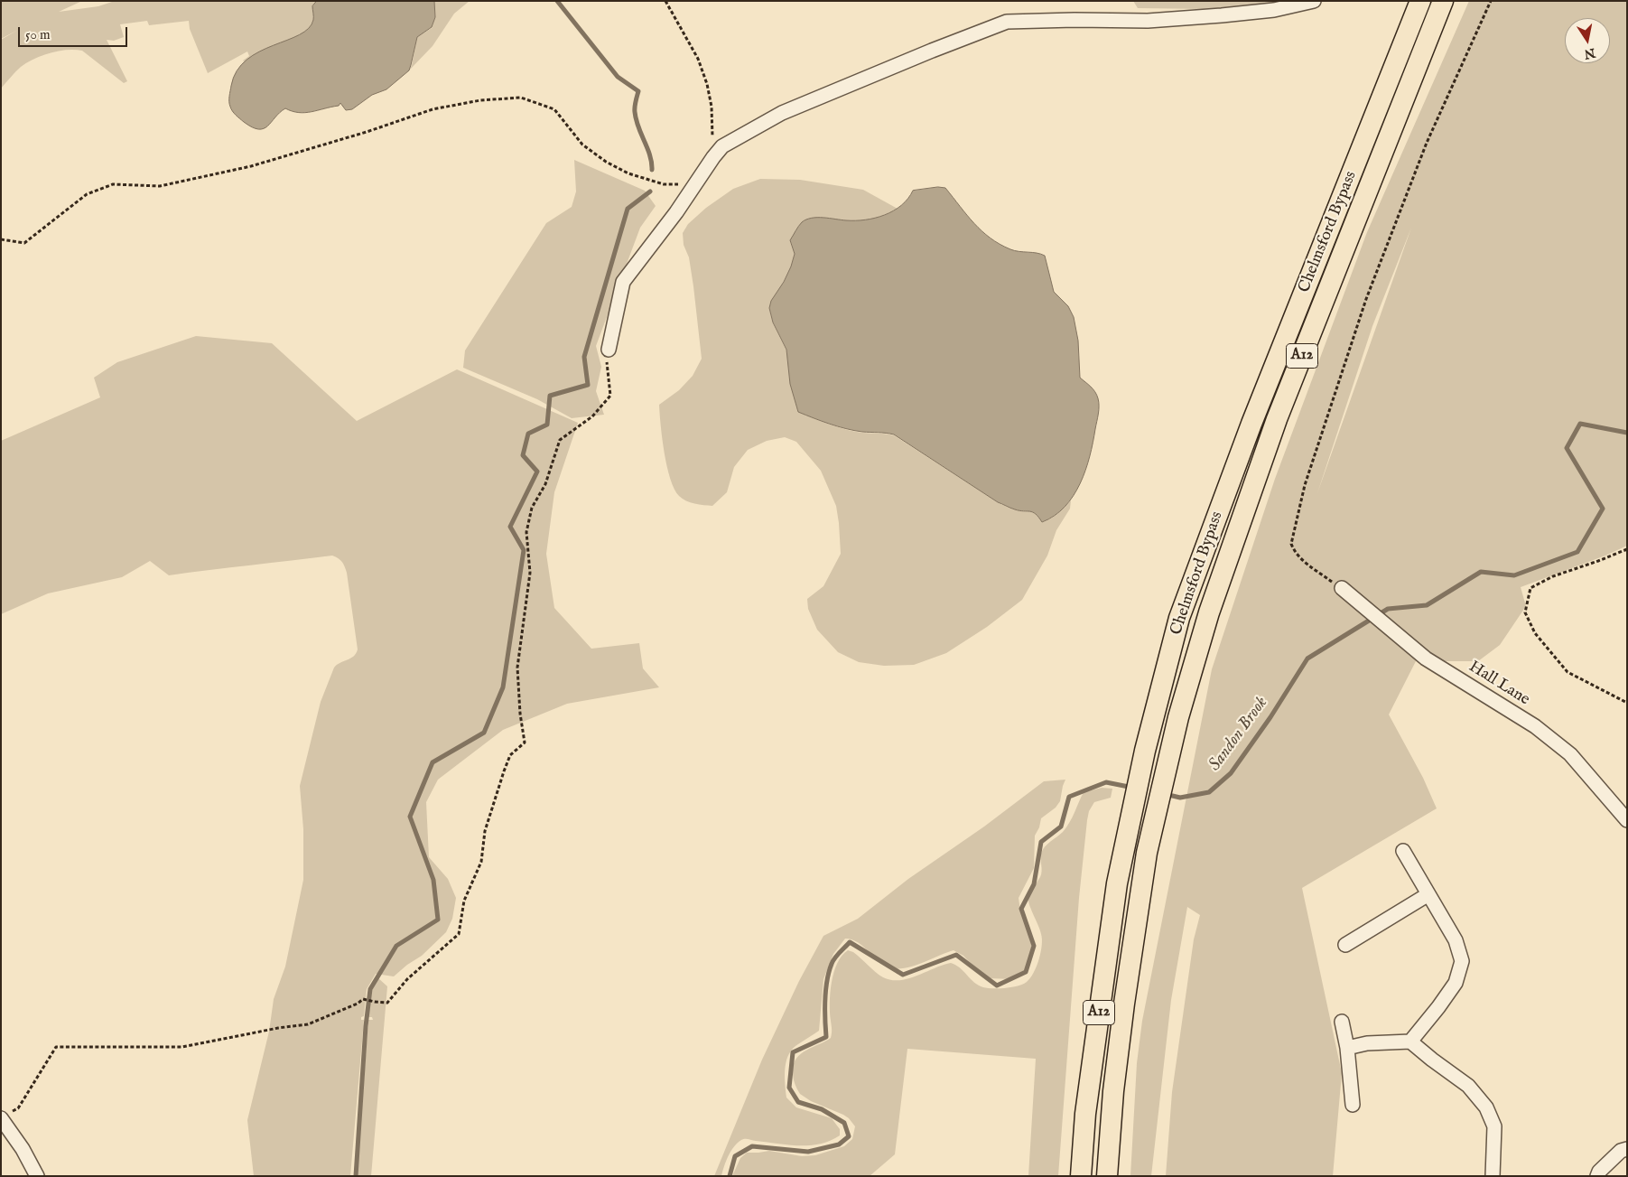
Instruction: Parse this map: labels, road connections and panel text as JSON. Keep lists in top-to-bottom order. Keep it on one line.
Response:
{"streets":{"highway":["Chelmsford Bypass","A12"],"street":["Hall Lane"]},"water":["Sandon Brook"],"scale_bar":"50 m","north":"bottom"}
